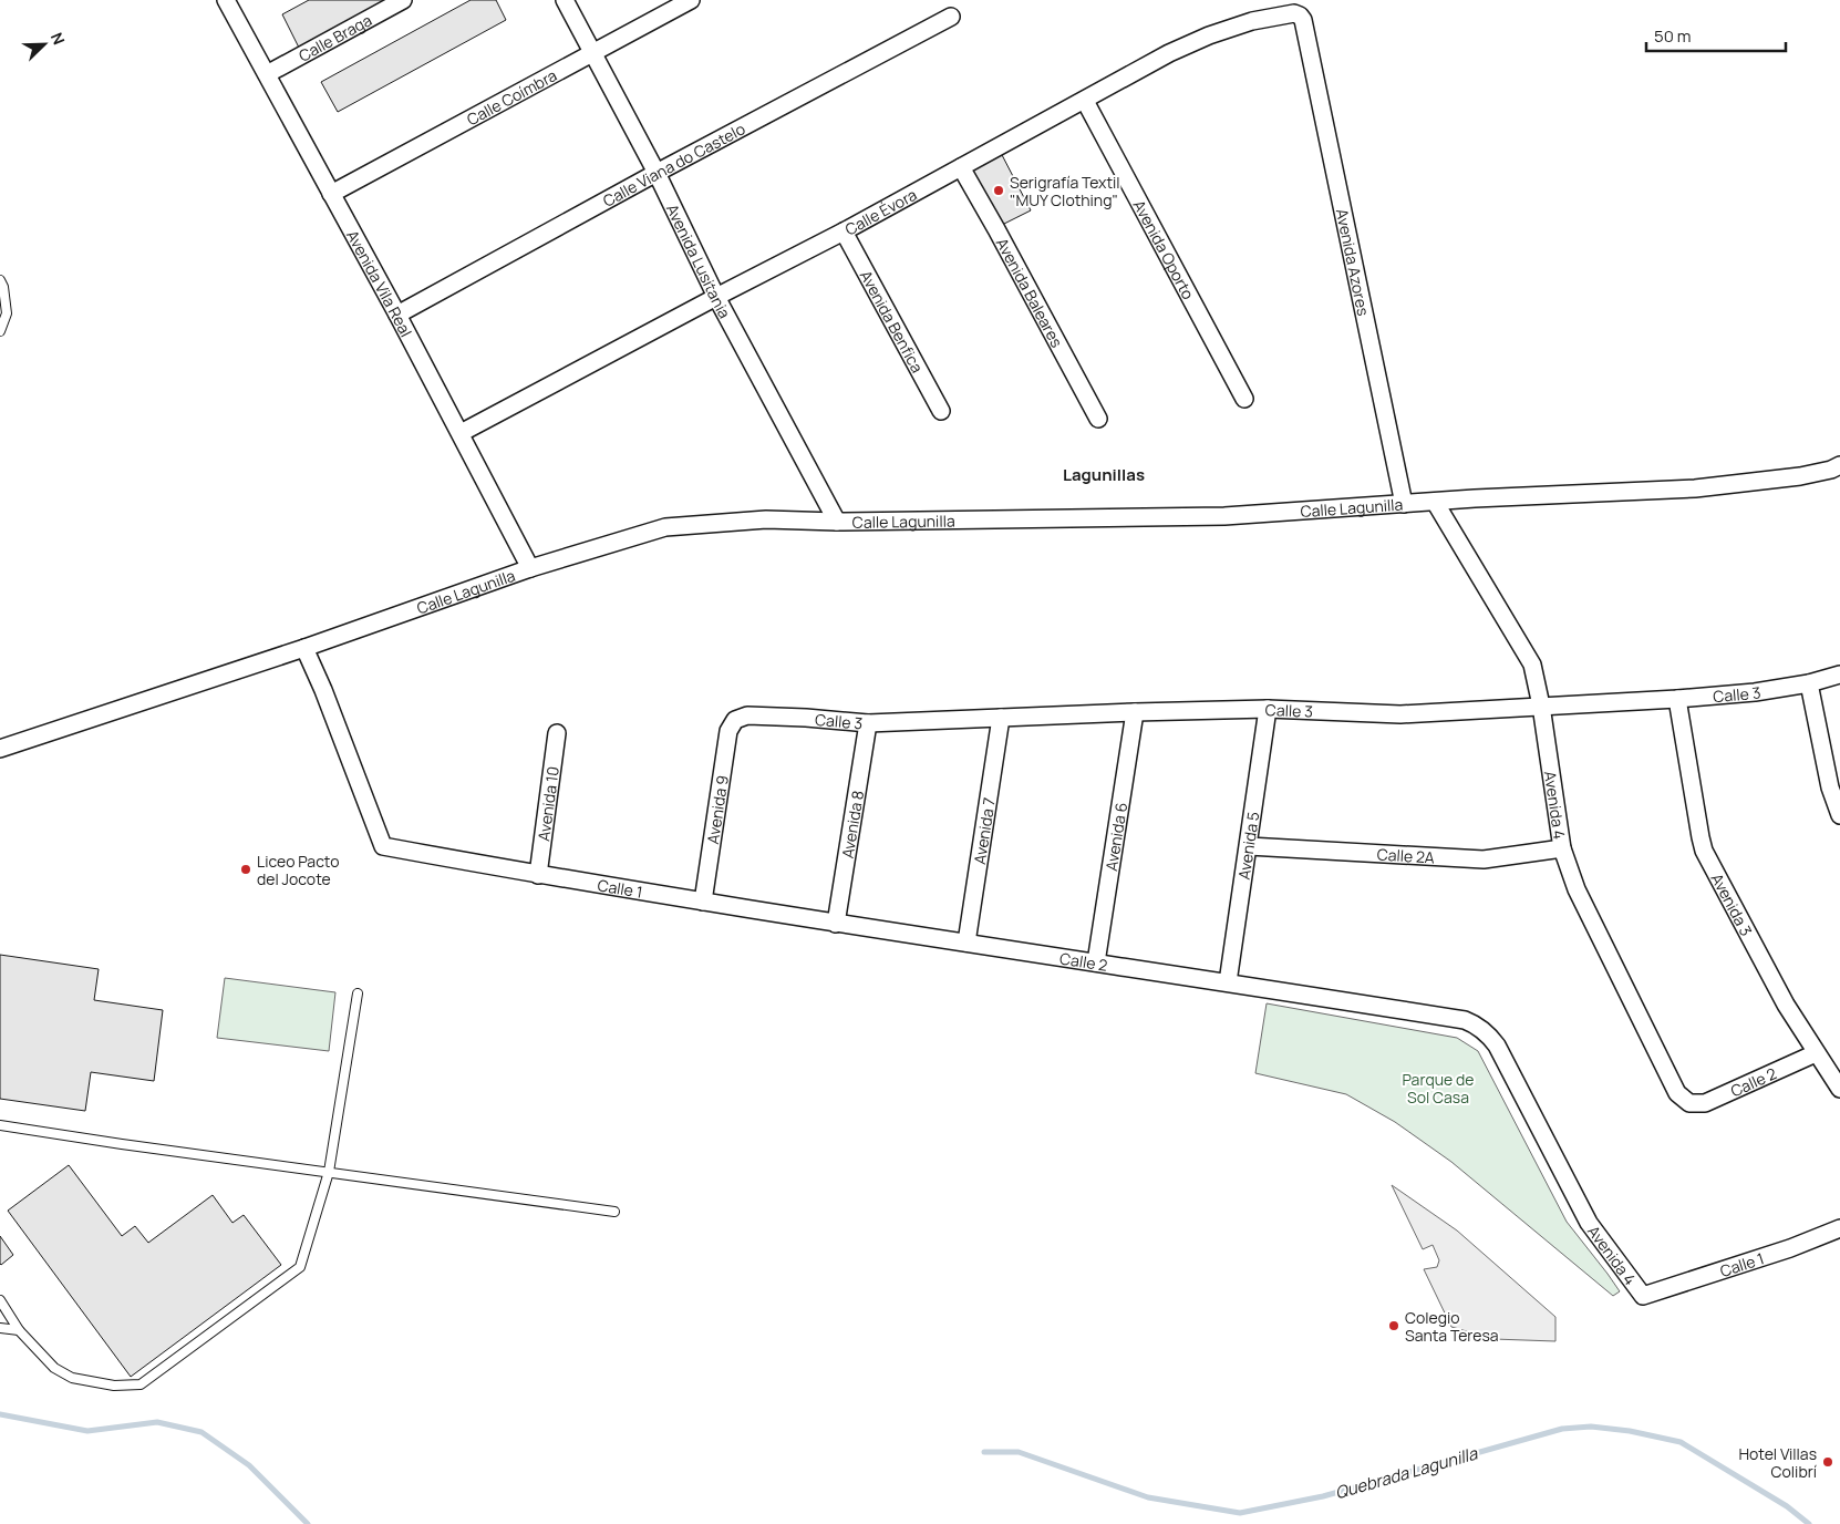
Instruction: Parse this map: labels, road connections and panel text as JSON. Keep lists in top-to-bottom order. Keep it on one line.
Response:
{"streets":{"street":["Calle Braga","Calle Coímbra","Calle Viana do Castelo","Calle Évora","Avenida Oporto","Avenida Lusitania","Avenida Azores","Avenida Vila Real","Avenida Baleares","Avenida Benfica","Calle Lagunilla","Calle 3","Avenida 10","Avenida 4","Avenida 9","Avenida 8","Avenida 7","Avenida 6","Avenida 5","Calle 2A","Calle 1","Avenida 3","Calle 2"]},"crossings":[["Calle Braga","Avenida Vila Real"],["Calle Coímbra","Avenida Lusitania"],["Calle Coímbra","Avenida Vila Real"],["Calle Viana do Castelo","Avenida Lusitania"],["Calle Viana do Castelo","Avenida Vila Real"],["Calle Évora","Avenida Oporto"],["Calle Évora","Avenida Lusitania"],["Calle Évora","Avenida Azores"],["Calle Évora","Avenida Vila Real"],["Calle Évora","Avenida Baleares"],["Calle Évora","Avenida Benfica"],["Avenida Lusitania","Calle Lagunilla"],["Avenida Azores","Calle Lagunilla"],["Avenida Vila Real","Calle Lagunilla"],["Calle Lagunilla","Avenida 4"],["Calle Lagunilla","Calle 1"],["Calle 3","Avenida 4"],["Calle 3","Avenida 9"],["Calle 3","Avenida 8"],["Calle 3","Avenida 7"],["Calle 3","Avenida 6"],["Calle 3","Avenida 5"],["Calle 3","Avenida 3"],["Avenida 10","Calle 1"],["Avenida 4","Calle 2A"],["Avenida 4","Calle 1"],["Avenida 4","Calle 2"],["Avenida 9","Calle 1"],["Avenida 9","Calle 2"],["Avenida 8","Calle 2"],["Avenida 7","Calle 2"],["Avenida 6","Calle 2"],["Avenida 5","Calle 2A"],["Avenida 5","Calle 2"],["Calle 1","Calle 2"],["Avenida 3","Calle 2"]],"districts":["Lagunillas"],"water":["Quebrada Lagunilla"],"parks":["Parque de Sol Casa"],"places":["Serigrafía Textil \"MUY Clothing\"","Liceo Pacto del Jocote","Colegio Santa Teresa","Hotel Villas Colibrí"],"scale_bar":"50 m","north":"top right"}
